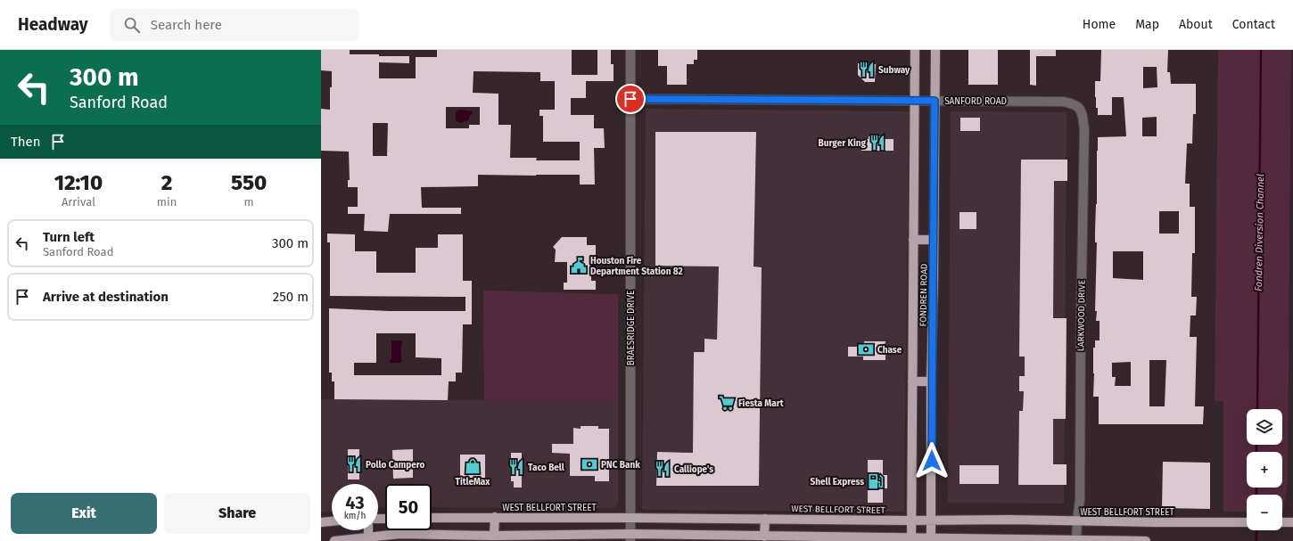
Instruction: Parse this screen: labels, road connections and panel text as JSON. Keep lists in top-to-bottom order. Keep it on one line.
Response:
{"streets":{"main road":["FONDREN ROAD","WEST BELLFORT STREET"],"street":["SANFORD ROAD","LARKWOOD DRIVE","BRAESRIDGE DRIVE"]},"crossings":[["SANFORD ROAD","FONDREN ROAD"],["SANFORD ROAD","LARKWOOD DRIVE"],["SANFORD ROAD","BRAESRIDGE DRIVE"],["FONDREN ROAD","WEST BELLFORT STREET"],["LARKWOOD DRIVE","WEST BELLFORT STREET"],["BRAESRIDGE DRIVE","WEST BELLFORT STREET"]],"water":["Fondren Diversion Channel"],"places":{"restaurant":["Subway","Burger King","Pollo Campero","Taco Bell","Calliope's"],"public building":["Houston Fire Department Station 82"],"bank":["Chase","PNC Bank"],"supermarket":["Fiesta Mart"],"shop":["TitleMax"],"fuel station":["Shell Express"]},"page":{"header":"Headway","search":"Search here","nav":["Home","Map","About","Contact"],"turn":["300 m","Sanford Road"],"then":"Then","eta":["12:10","Arrival","2","min","550","m"],"list":[{"name":"Turn left","note":"Sanford Road","value":"300 m"},{"name":"Arrive at destination","value":"250 m"}],"map_buttons":["+","−"],"speed":"43 km/h","limit":"50","buttons":["Exit","Share"]}}
